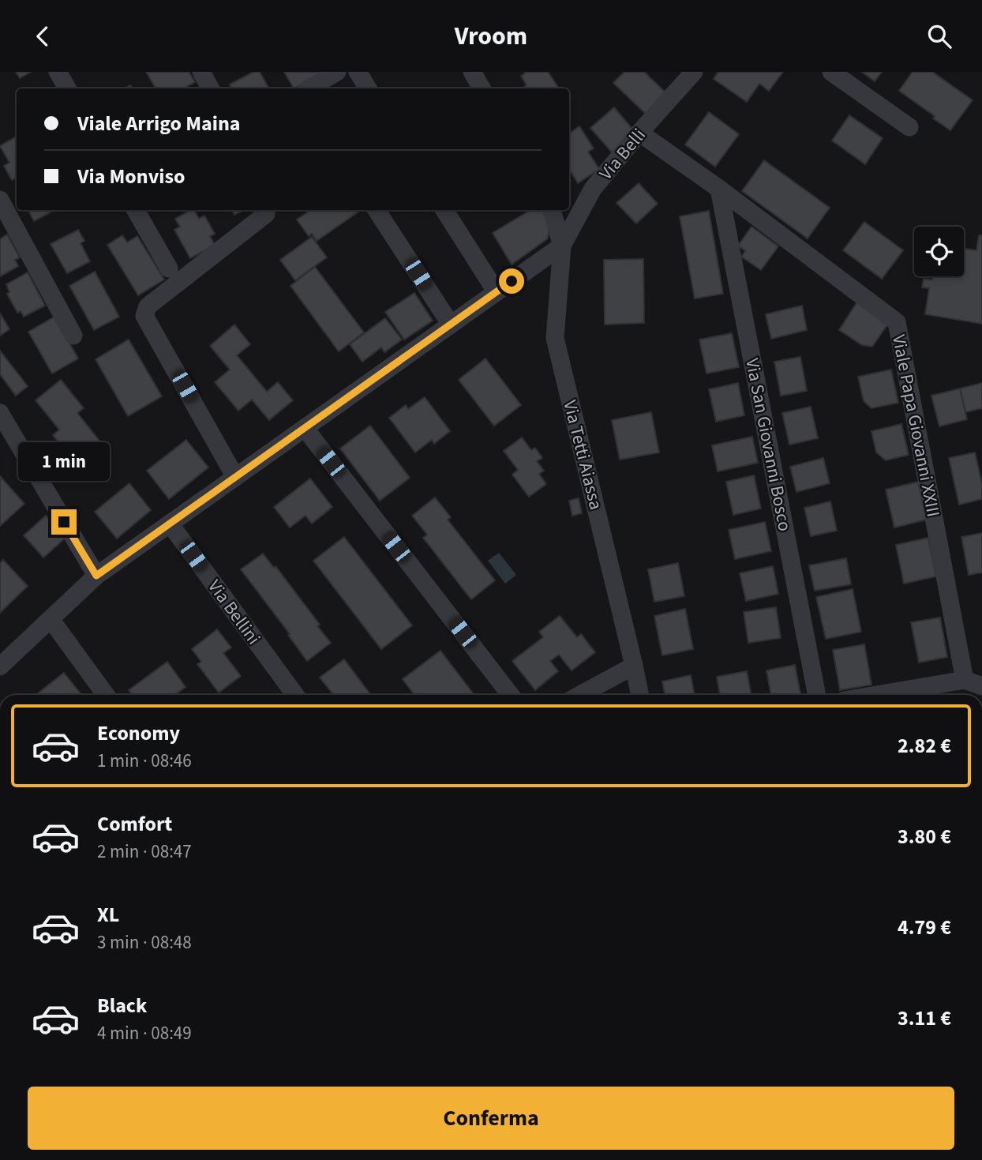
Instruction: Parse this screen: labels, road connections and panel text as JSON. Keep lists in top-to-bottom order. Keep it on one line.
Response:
{"streets":{"street":["Via Belli","Viale Papa Giovanni XXIII","Via San Giovanni Bosco","Via Tetti Aiassa","Via Bellini"]},"crossings":[["Via Belli","Viale Papa Giovanni XXIII"],["Via Belli","Via Tetti Aiassa"],["Viale Papa Giovanni XXIII","Via San Giovanni Bosco"]],"page":{"header":"Vroom","banner":["Viale Arrigo Maina","Via Monviso"],"bubble":"1 min","list":[{"name":"Economy","note":"1 min · 08:46","value":"2.82 €"},{"name":"Comfort","note":"2 min · 08:47","value":"3.80 €"},{"name":"XL","note":"3 min · 08:48","value":"4.79 €"},{"name":"Black","note":"4 min · 08:49","value":"3.11 €"}],"buttons":"Conferma"}}
